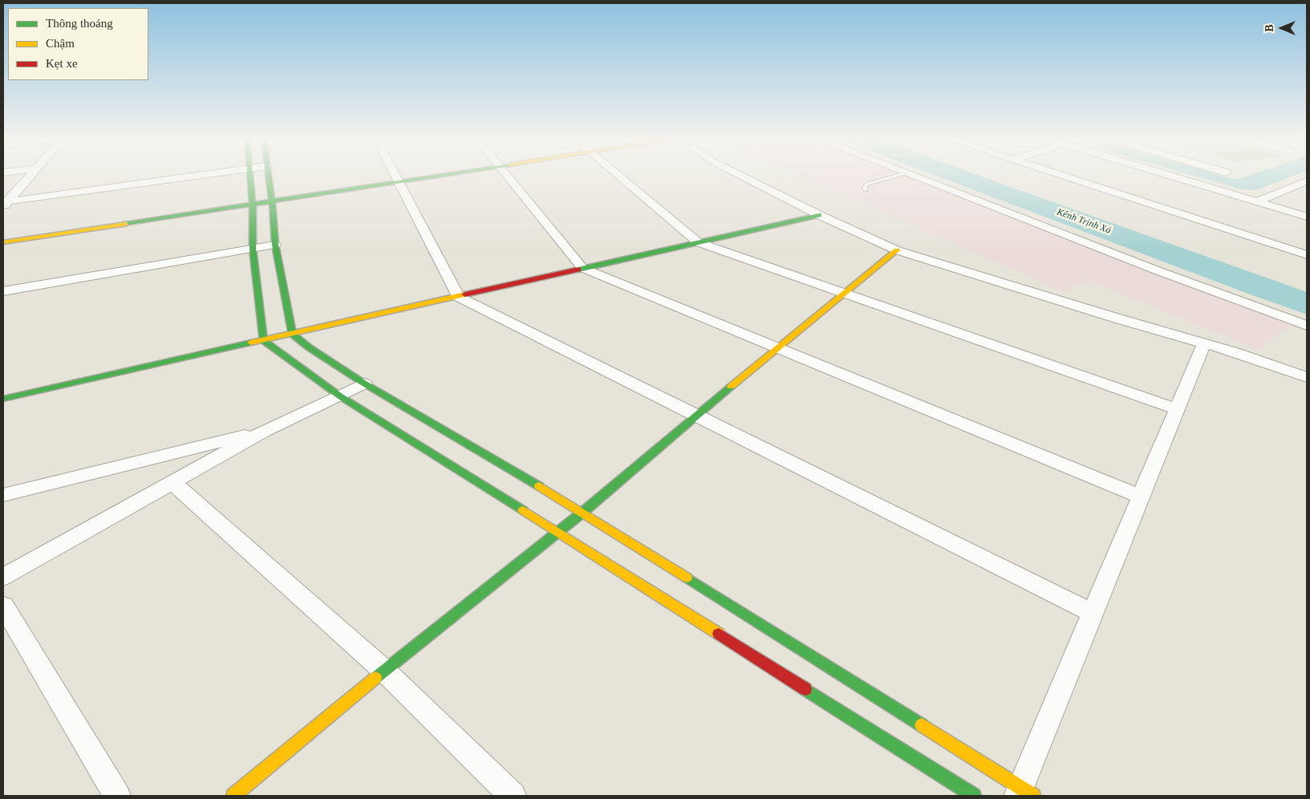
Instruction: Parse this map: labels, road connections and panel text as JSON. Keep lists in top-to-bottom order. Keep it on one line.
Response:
{"water":["Kênh Trịnh Xá"],"legend":["Thông thoáng","Chậm","Kẹt xe"],"north":"left"}
